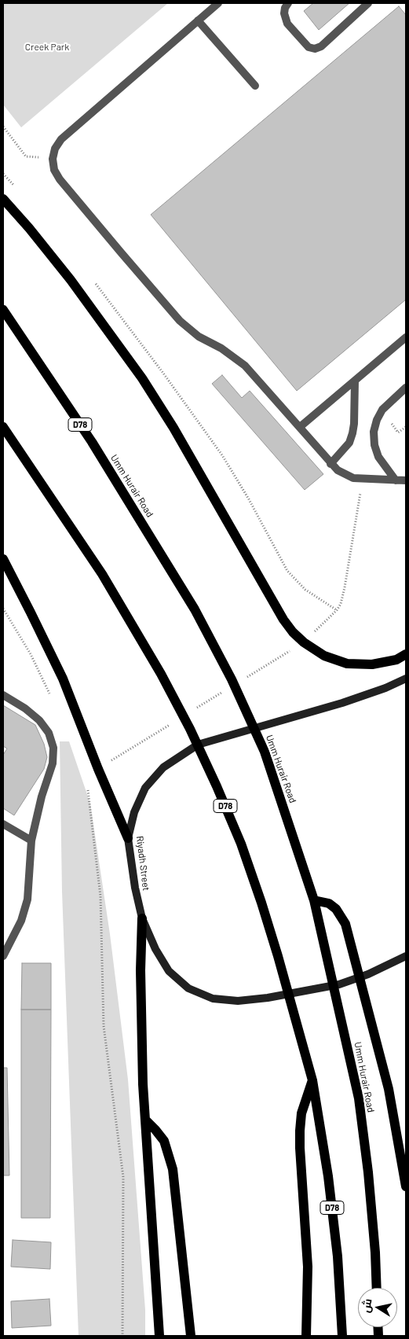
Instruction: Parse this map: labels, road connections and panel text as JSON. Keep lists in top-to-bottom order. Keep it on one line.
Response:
{"streets":{"main road":["D78","Umm Hurair Road","Riyadh Street"]},"parks":["Creek Park"],"north":"left"}
